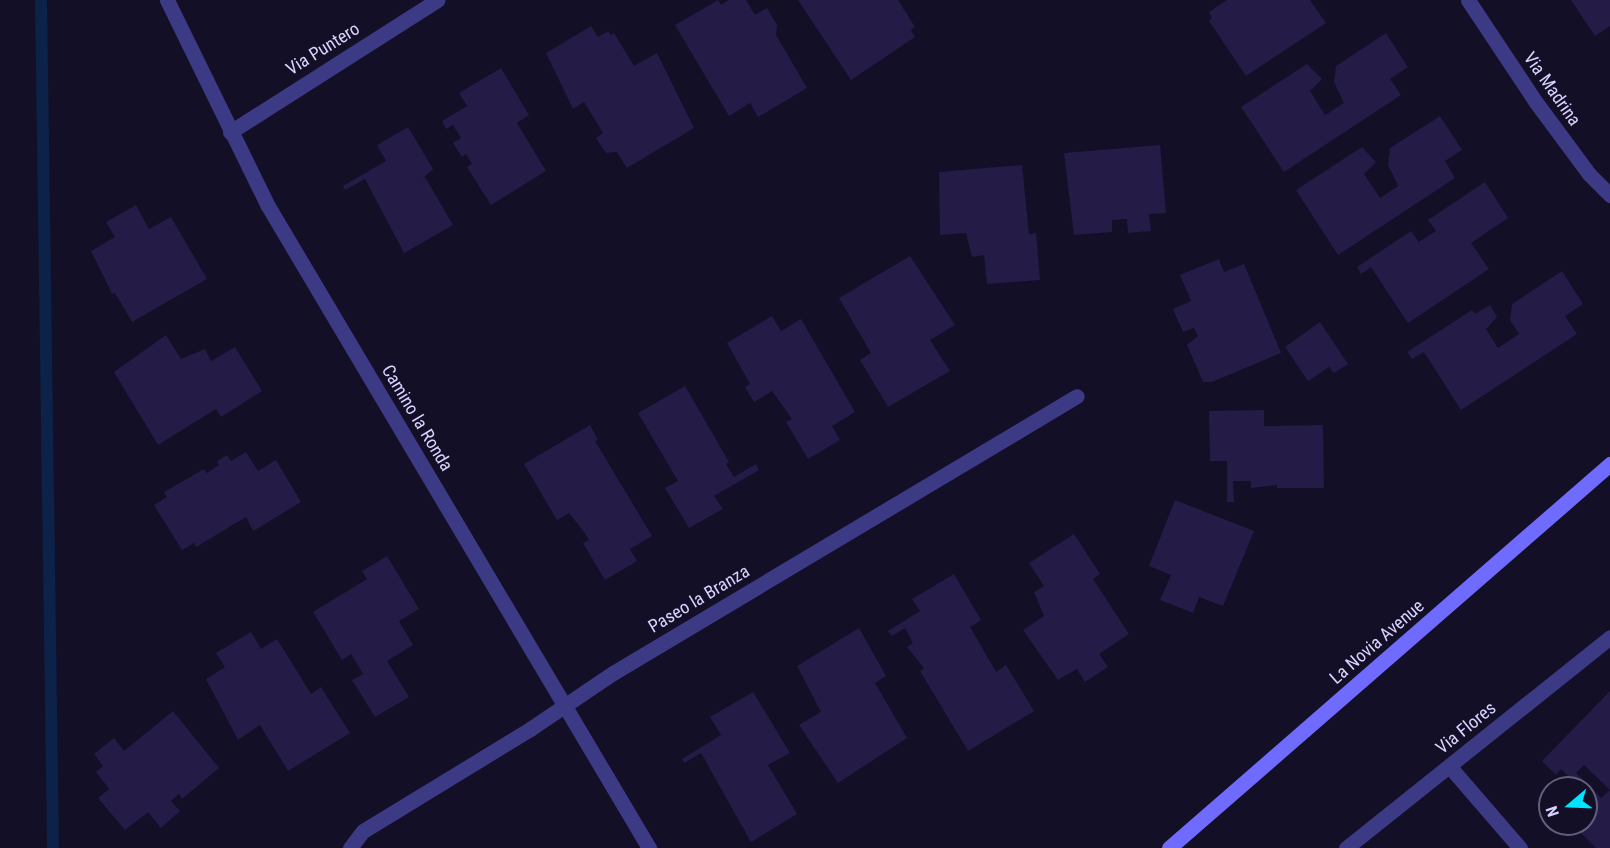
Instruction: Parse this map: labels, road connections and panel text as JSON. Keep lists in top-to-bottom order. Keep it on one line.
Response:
{"streets":{"main road":["La Novia Avenue"],"street":["Via Puntero","Via Madrina","Camino la Ronda","Paseo la Branza","Via Flores"]},"crossings":[["Via Puntero","Camino la Ronda"],["Camino la Ronda","Paseo la Branza"]],"north":"left"}
